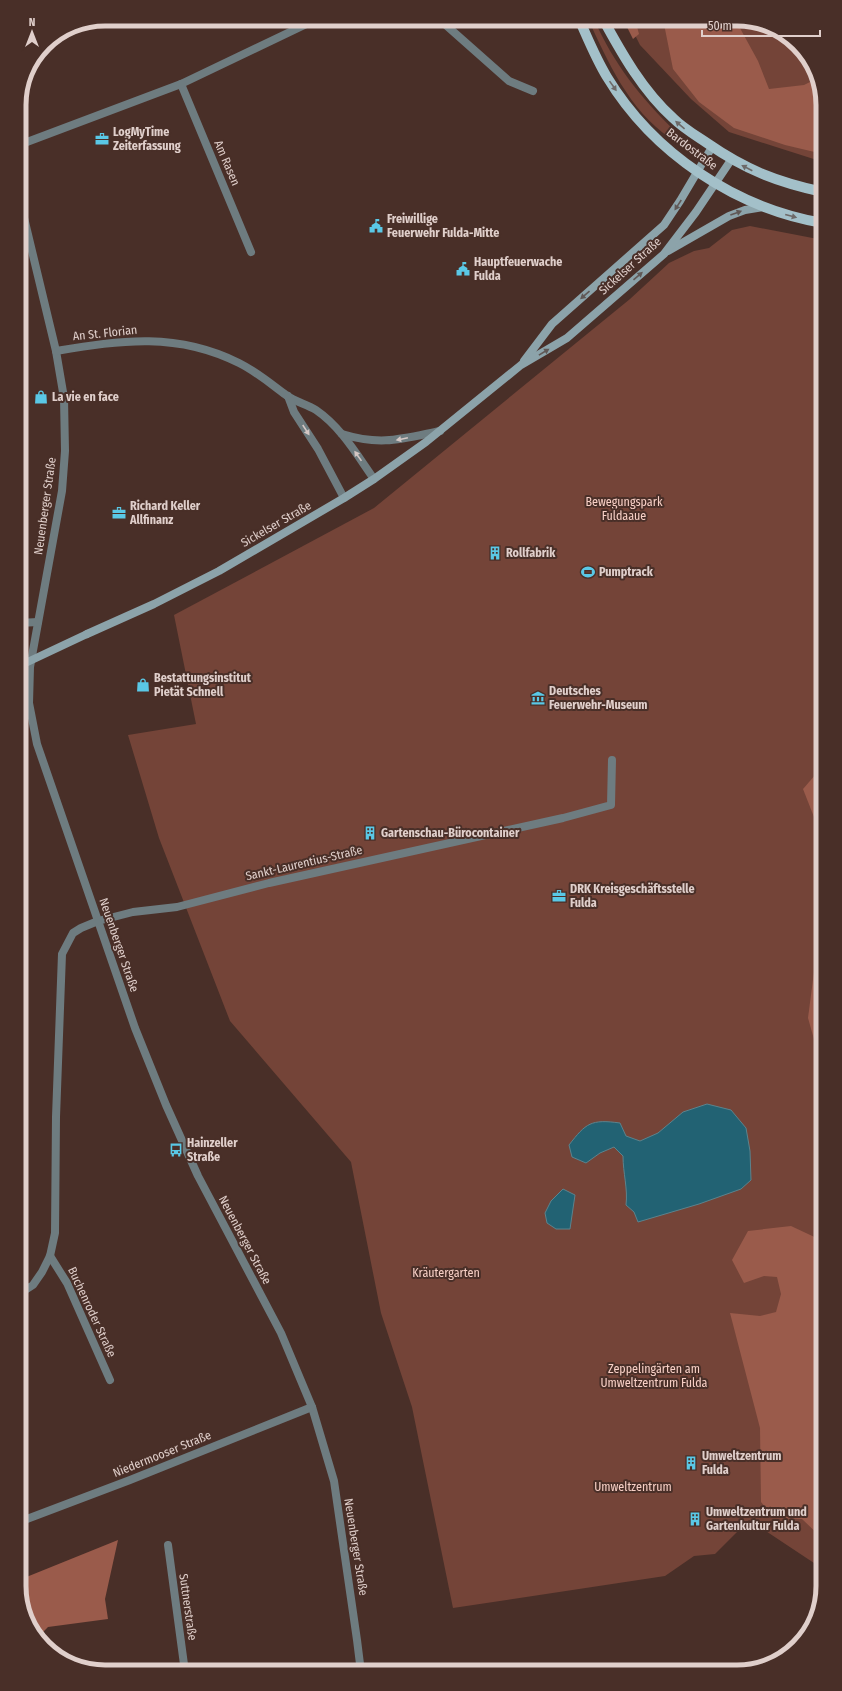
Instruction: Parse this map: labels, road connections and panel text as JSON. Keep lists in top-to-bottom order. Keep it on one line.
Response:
{"streets":{"main road":["Bardostraße","Sickelser Straße"],"street":["Am Rasen","An St. Florian","Neuenberger Straße","Sankt-Laurentius-Straße","Buchenroder Straße","Niedermooser Straße","Suttnerstraße"]},"crossings":[["Bardostraße","Sickelser Straße"],["Sickelser Straße","An St. Florian"],["An St. Florian","Neuenberger Straße"],["Neuenberger Straße","Sankt-Laurentius-Straße"],["Neuenberger Straße","Niedermooser Straße"]],"parks":["Bewegungspark Fuldaaue","Kräutergarten","Zeppelingärten am Umweltzentrum Fulda","Umweltzentrum"],"places":{"office":["LogMyTime Zeiterfassung","Richard Keller Allfinanz","DRK Kreisgeschäftsstelle Fulda"],"public building":["Freiwillige Feuerwehr Fulda-Mitte","Hauptfeuerwache Fulda"],"shop":["La vie en face","Bestattungsinstitut Pietät Schnell"],"building":["Rollfabrik","Gartenschau-Bürocontainer","Umweltzentrum Fulda","Umweltzentrum und Gartenkultur Fulda"],"sports":["Pumptrack"],"museum":["Deutsches Feuerwehr-Museum"],"bus stop":["Hainzeller Straße"]},"scale_bar":"50 m","north":"top"}
